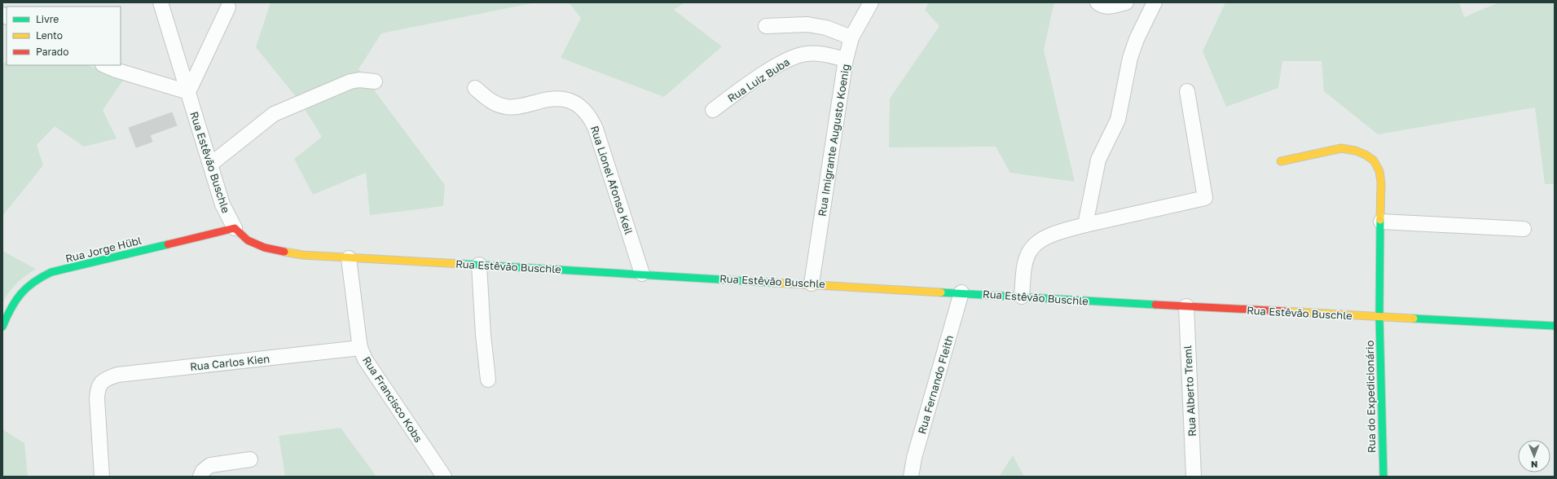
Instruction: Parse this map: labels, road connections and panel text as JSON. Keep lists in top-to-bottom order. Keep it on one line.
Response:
{"streets":{"street":["Rua Luiz Buba","Rua Imigrante Augusto Koenig","Rua Estêvão Buschle","Rua Lionel Afonso Keil","Rua Jorge Hübl","Rua Carlos Kien","Rua Fernando Fleith","Rua Alberto Treml","Rua do Expedicionário","Rua Francisco Kobs"]},"crossings":[["Rua Luiz Buba","Rua Imigrante Augusto Koenig"],["Rua Imigrante Augusto Koenig","Rua Estêvão Buschle"],["Rua Estêvão Buschle","Rua Lionel Afonso Keil"],["Rua Estêvão Buschle","Rua Jorge Hübl"],["Rua Estêvão Buschle","Rua Fernando Fleith"],["Rua Estêvão Buschle","Rua Alberto Treml"],["Rua Estêvão Buschle","Rua do Expedicionário"],["Rua Estêvão Buschle","Rua Francisco Kobs"],["Rua Carlos Kien","Rua Francisco Kobs"]],"legend":["Livre","Lento","Parado"],"north":"bottom"}
